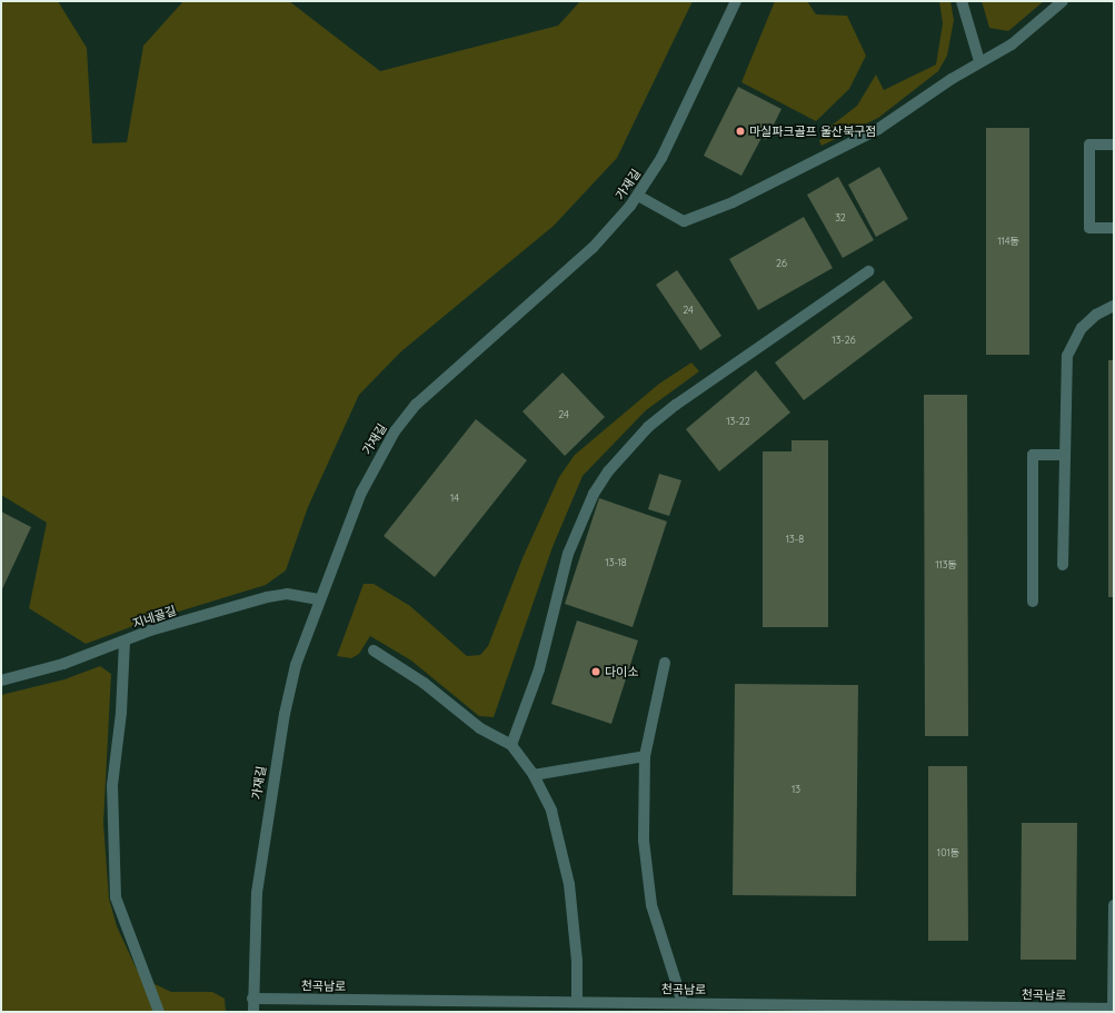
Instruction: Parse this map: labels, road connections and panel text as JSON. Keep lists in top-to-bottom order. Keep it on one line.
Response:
{"streets":{"street":["가재길","지네골길","천곡남로"]},"crossings":[["가재길","지네골길"],["가재길","천곡남로"]],"places":["마실파크골프 울산북구점","다이소"],"house_numbers":["32","114동","26","24","13-26","24","13-22","14","13-8","13-18","113동","13","101동"]}
